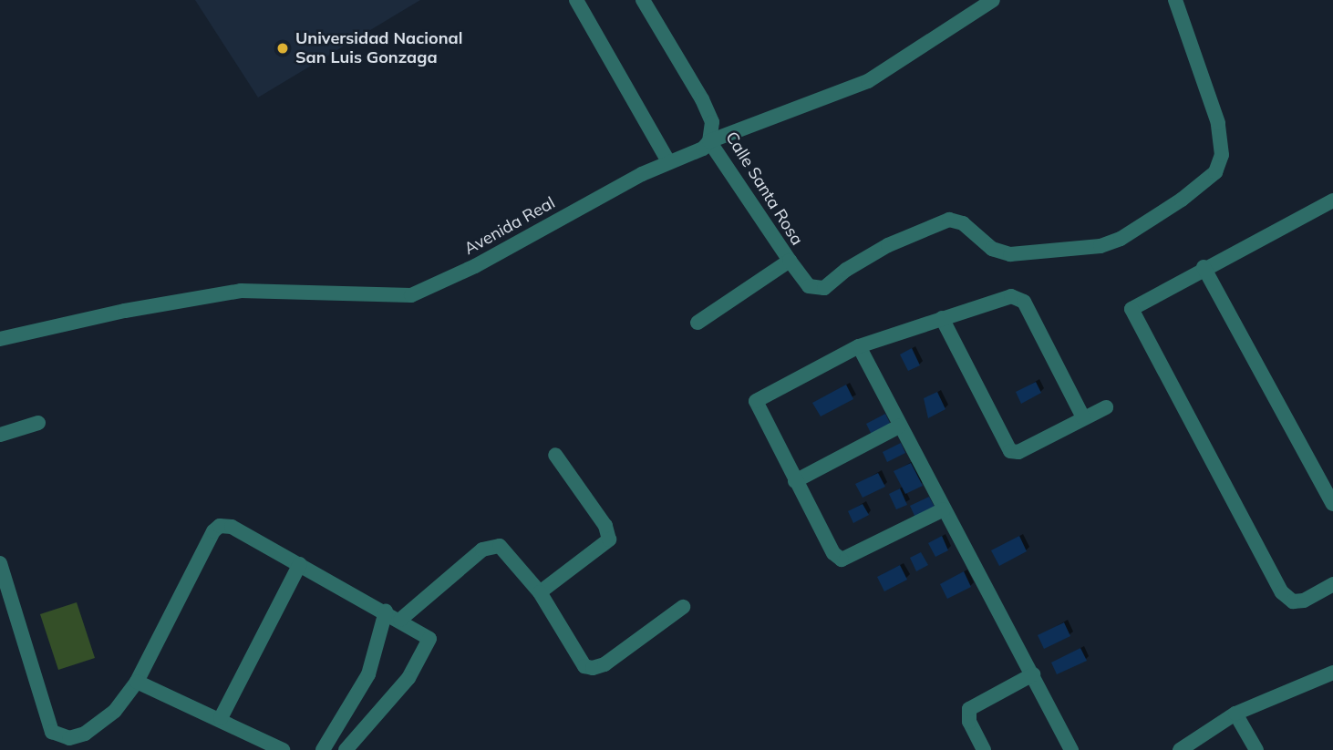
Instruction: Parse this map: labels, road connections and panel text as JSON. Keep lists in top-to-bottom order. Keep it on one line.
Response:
{"streets":{"street":["Calle Santa Rosa","Avenida Real"]},"crossings":[["Calle Santa Rosa","Avenida Real"]],"places":["Universidad Nacional San Luis Gonzaga"]}
